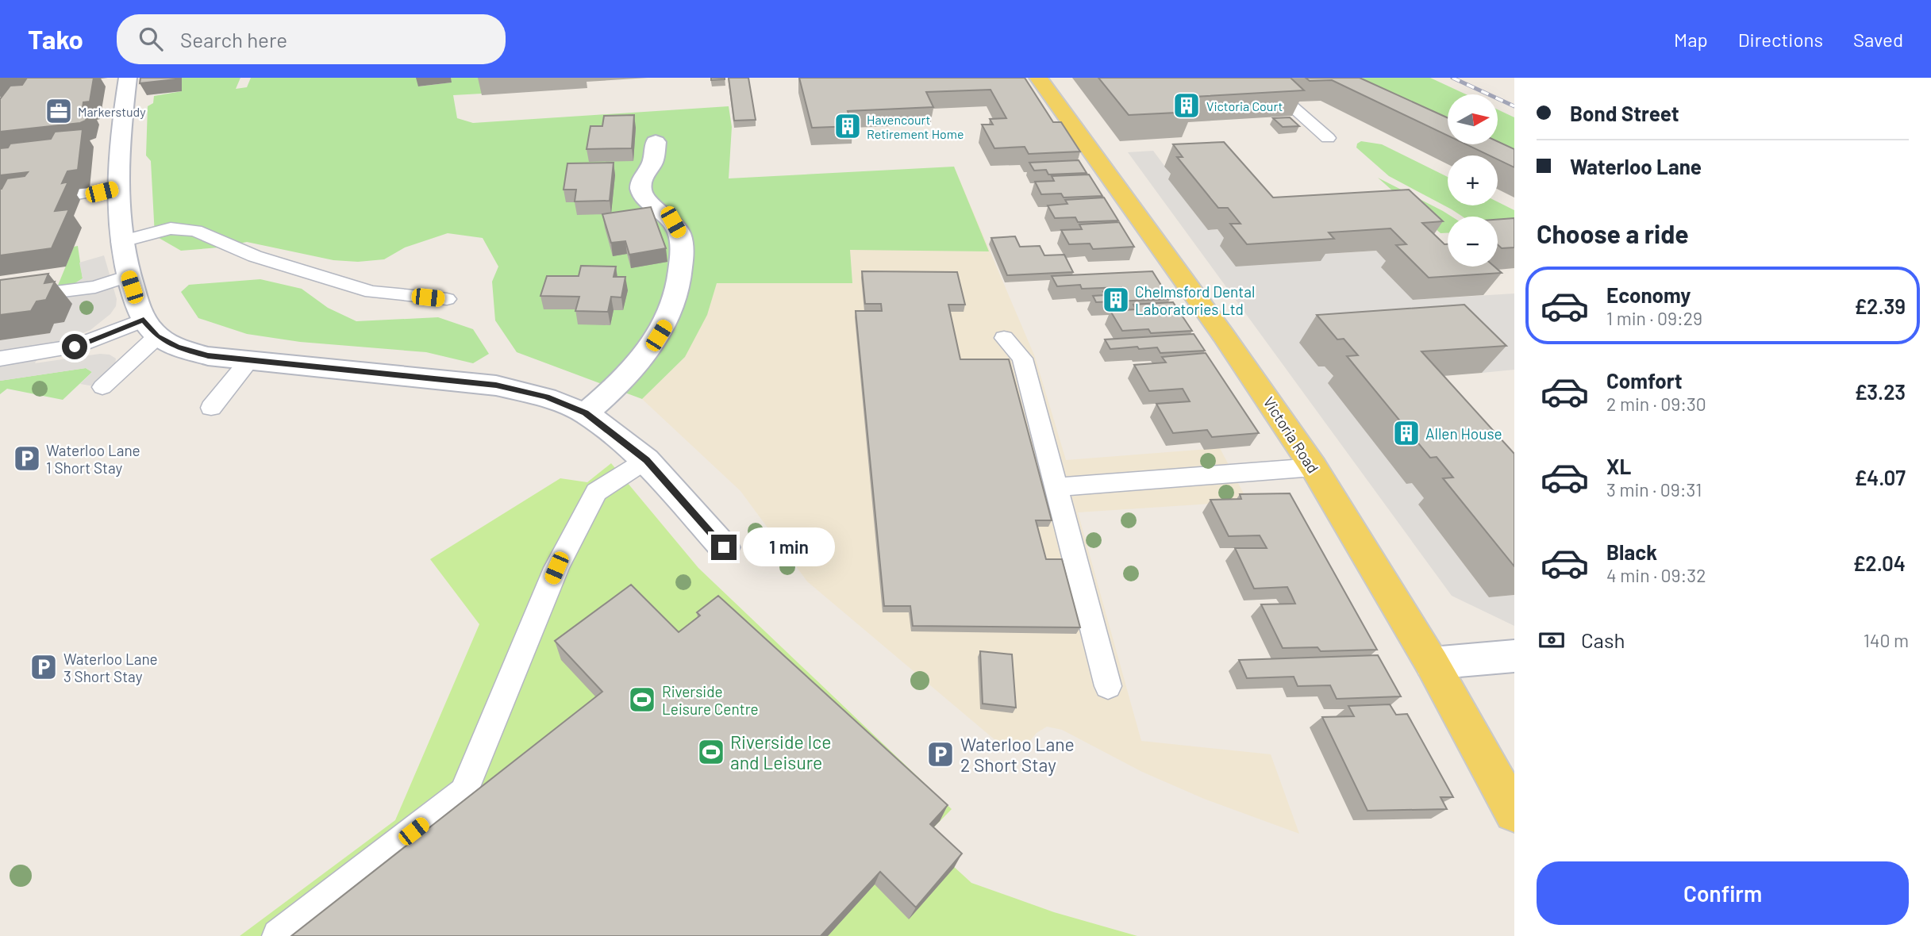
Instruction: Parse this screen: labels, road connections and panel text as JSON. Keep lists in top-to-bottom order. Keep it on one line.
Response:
{"streets":{"main road":["Victoria Road"]},"places":{"building":["Victoria Court","Havencourt Retirement Home","Chelmsford Dental Laboratories Ltd","Allen House"],"office":["Markerstudy"],"parking":["Waterloo Lane 1 Short Stay","Waterloo Lane 3 Short Stay","Waterloo Lane 2 Short Stay"],"sports":["Riverside Leisure Centre","Riverside Ice and Leisure"]},"north":"right","page":{"header":"Tako","search":"Search here","nav":["Map","Directions","Saved"],"banner":["Bond Street","Waterloo Lane"],"map_buttons":["+","−"],"heading":"Choose a ride","list":[{"name":"Economy","note":"1 min · 09:29","value":"£2.39"},{"name":"Comfort","note":"2 min · 09:30","value":"£3.23"},{"name":"XL","note":"3 min · 09:31","value":"£4.07"},{"name":"Black","note":"4 min · 09:32","value":"£2.04"}],"bubble":"1 min","pay":["Cash","140 m"],"buttons":"Confirm"}}
